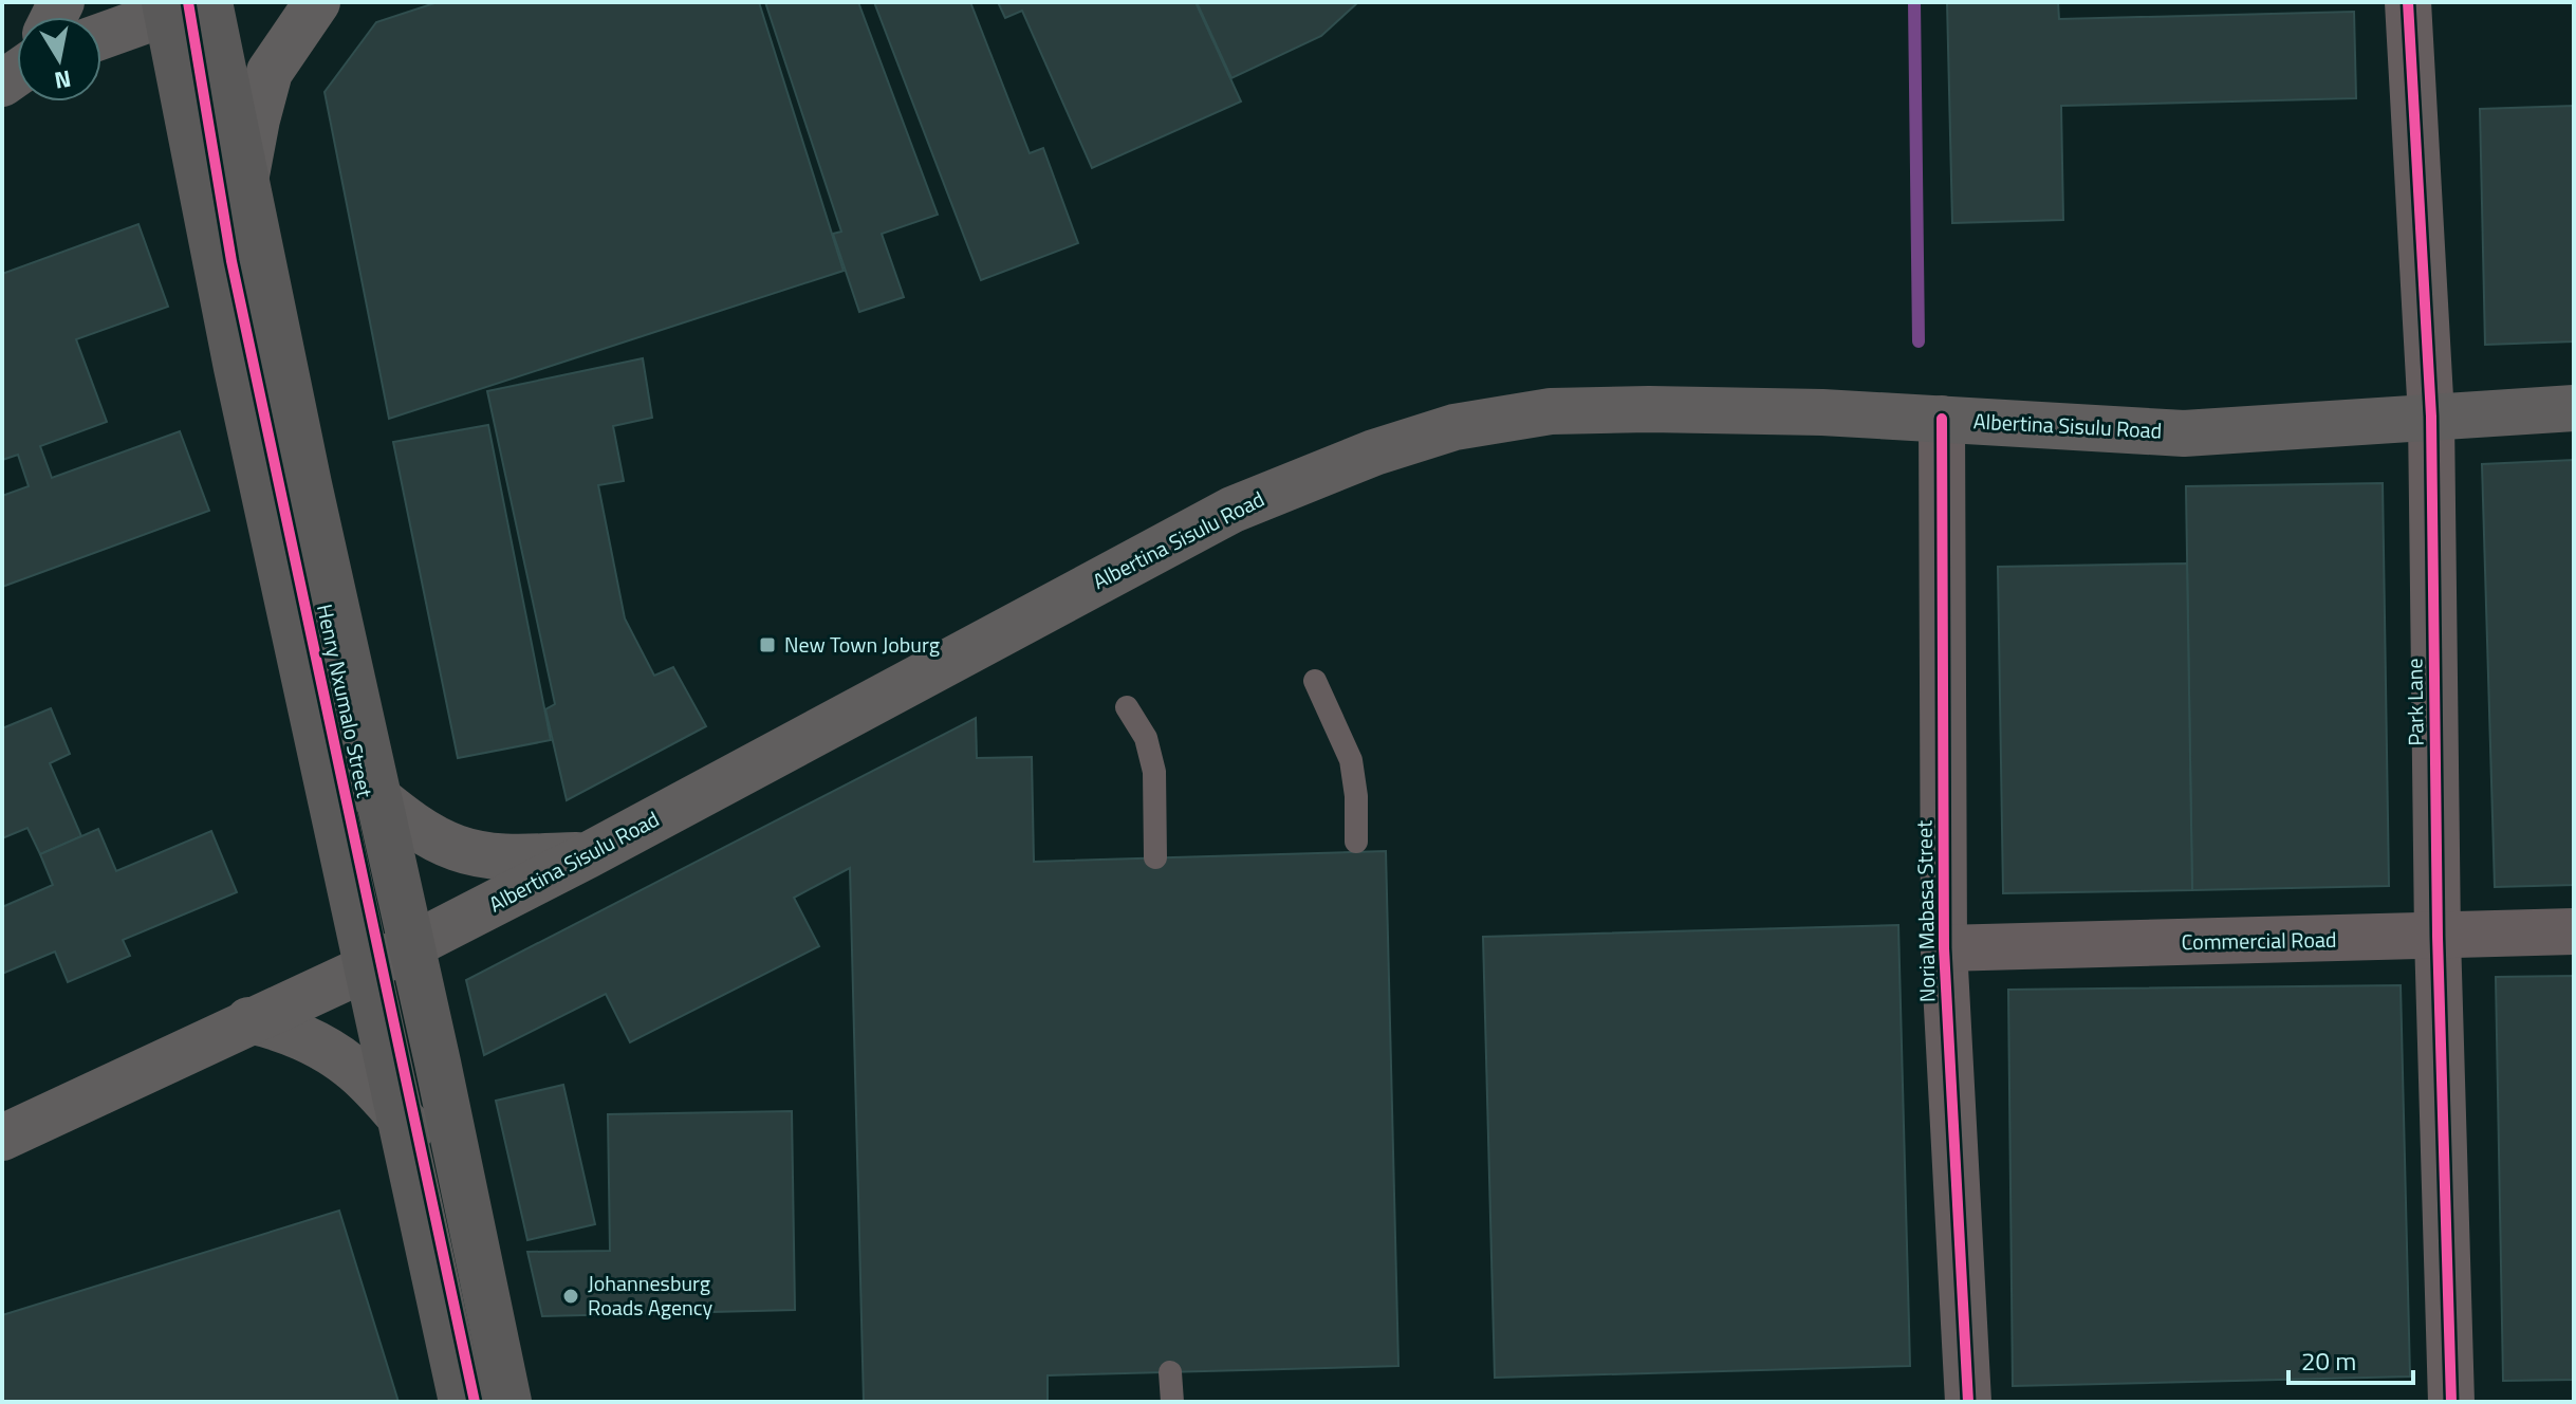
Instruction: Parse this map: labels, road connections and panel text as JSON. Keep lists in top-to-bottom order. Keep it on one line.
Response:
{"streets":{"main road":["Albertina Sisulu Road"],"street":["Henry Nxumalo Street","Park Lane","Noria Mabasa Street","Commercial Road"]},"crossings":[["Albertina Sisulu Road","Henry Nxumalo Street"],["Albertina Sisulu Road","Park Lane"],["Albertina Sisulu Road","Noria Mabasa Street"],["Park Lane","Commercial Road"],["Noria Mabasa Street","Commercial Road"]],"places":{"transit":["New Town Joburg"],"other":["Johannesburg Roads Agency"]},"scale_bar":"20 m","north":"bottom"}
